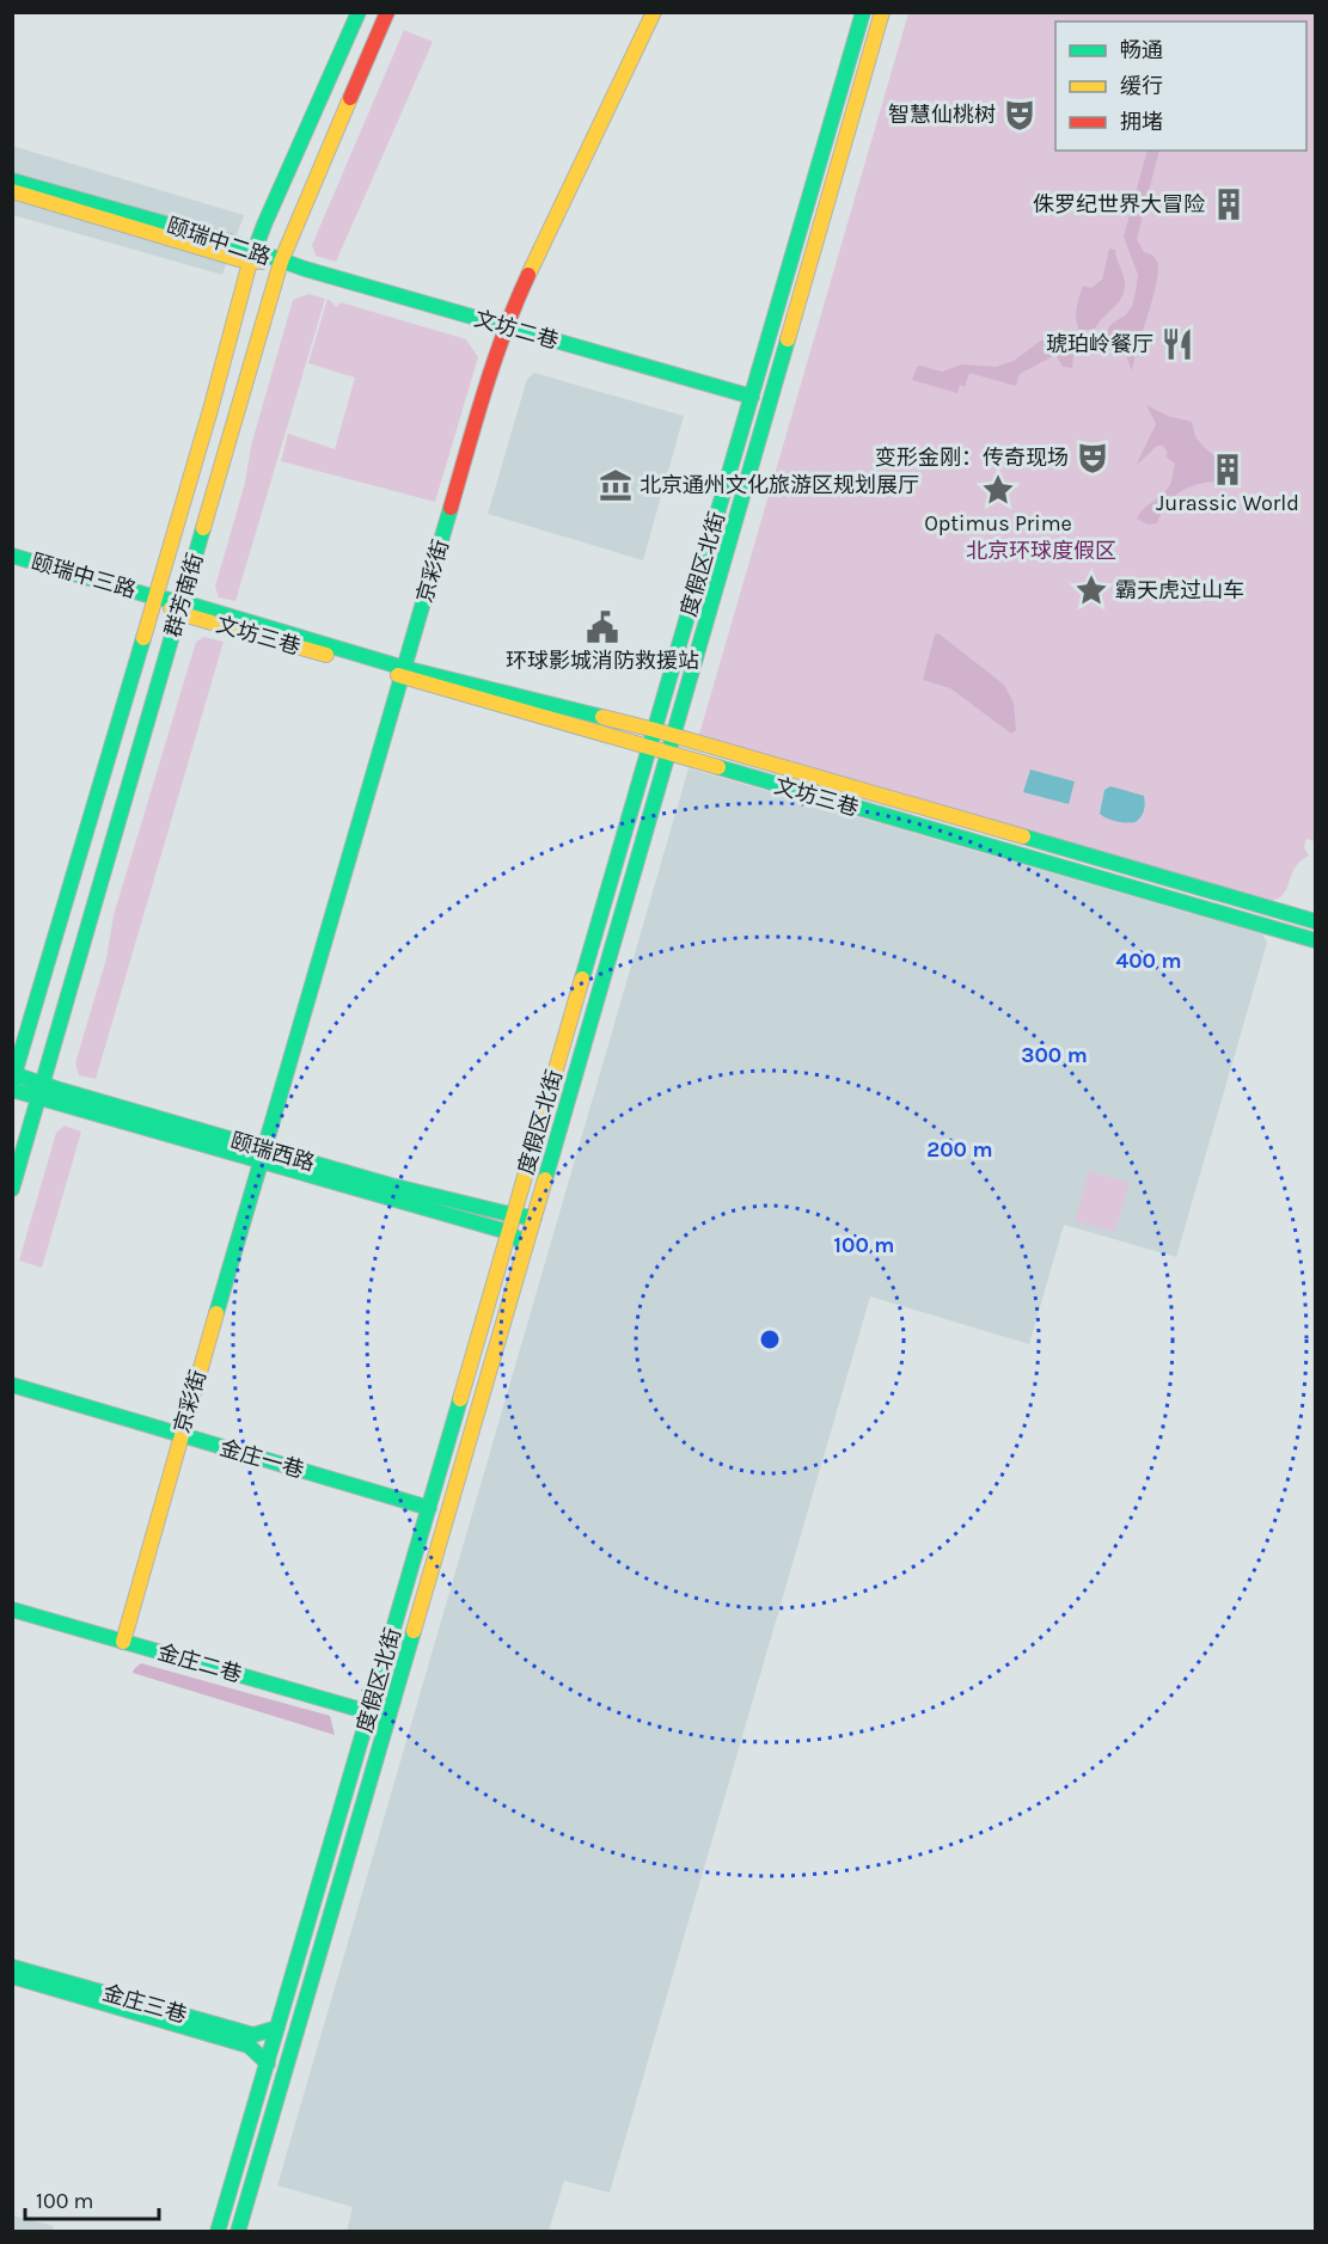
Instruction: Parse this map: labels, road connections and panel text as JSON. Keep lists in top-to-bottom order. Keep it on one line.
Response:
{"streets":{"main road":["颐瑞中二路","文坊二巷","度假区北街","京彩街","颐瑞中三路","群芳南街","文坊三巷","颐瑞西路","金庄一巷","金庄二巷","金庄三巷"]},"crossings":[["颐瑞中二路","文坊二巷"],["颐瑞中二路","群芳南街"],["文坊二巷","度假区北街"],["文坊二巷","京彩街"],["文坊二巷","群芳南街"],["度假区北街","文坊三巷"],["度假区北街","颐瑞西路"],["度假区北街","金庄一巷"],["度假区北街","金庄二巷"],["度假区北街","金庄三巷"],["京彩街","文坊三巷"],["京彩街","颐瑞西路"],["京彩街","金庄一巷"],["京彩街","金庄二巷"],["颐瑞中三路","群芳南街"],["颐瑞中三路","文坊三巷"],["群芳南街","文坊三巷"],["群芳南街","颐瑞西路"]],"parks":["北京环球度假区"],"places":{"theatre":["智慧仙桃树","变形金刚：传奇现场"],"building":["侏罗纪世界大冒险","Jurassic World"],"restaurant":["琥珀岭餐厅"],"museum":["北京通州文化旅游区规划展厅"],"place":["Optimus Prime","霸天虎过山车"],"public building":["环球影城消防救援站"]},"legend":["畅通","缓行","拥堵"],"scale_bar":"100 m","rings":["400 m","300 m","200 m","100 m"]}
